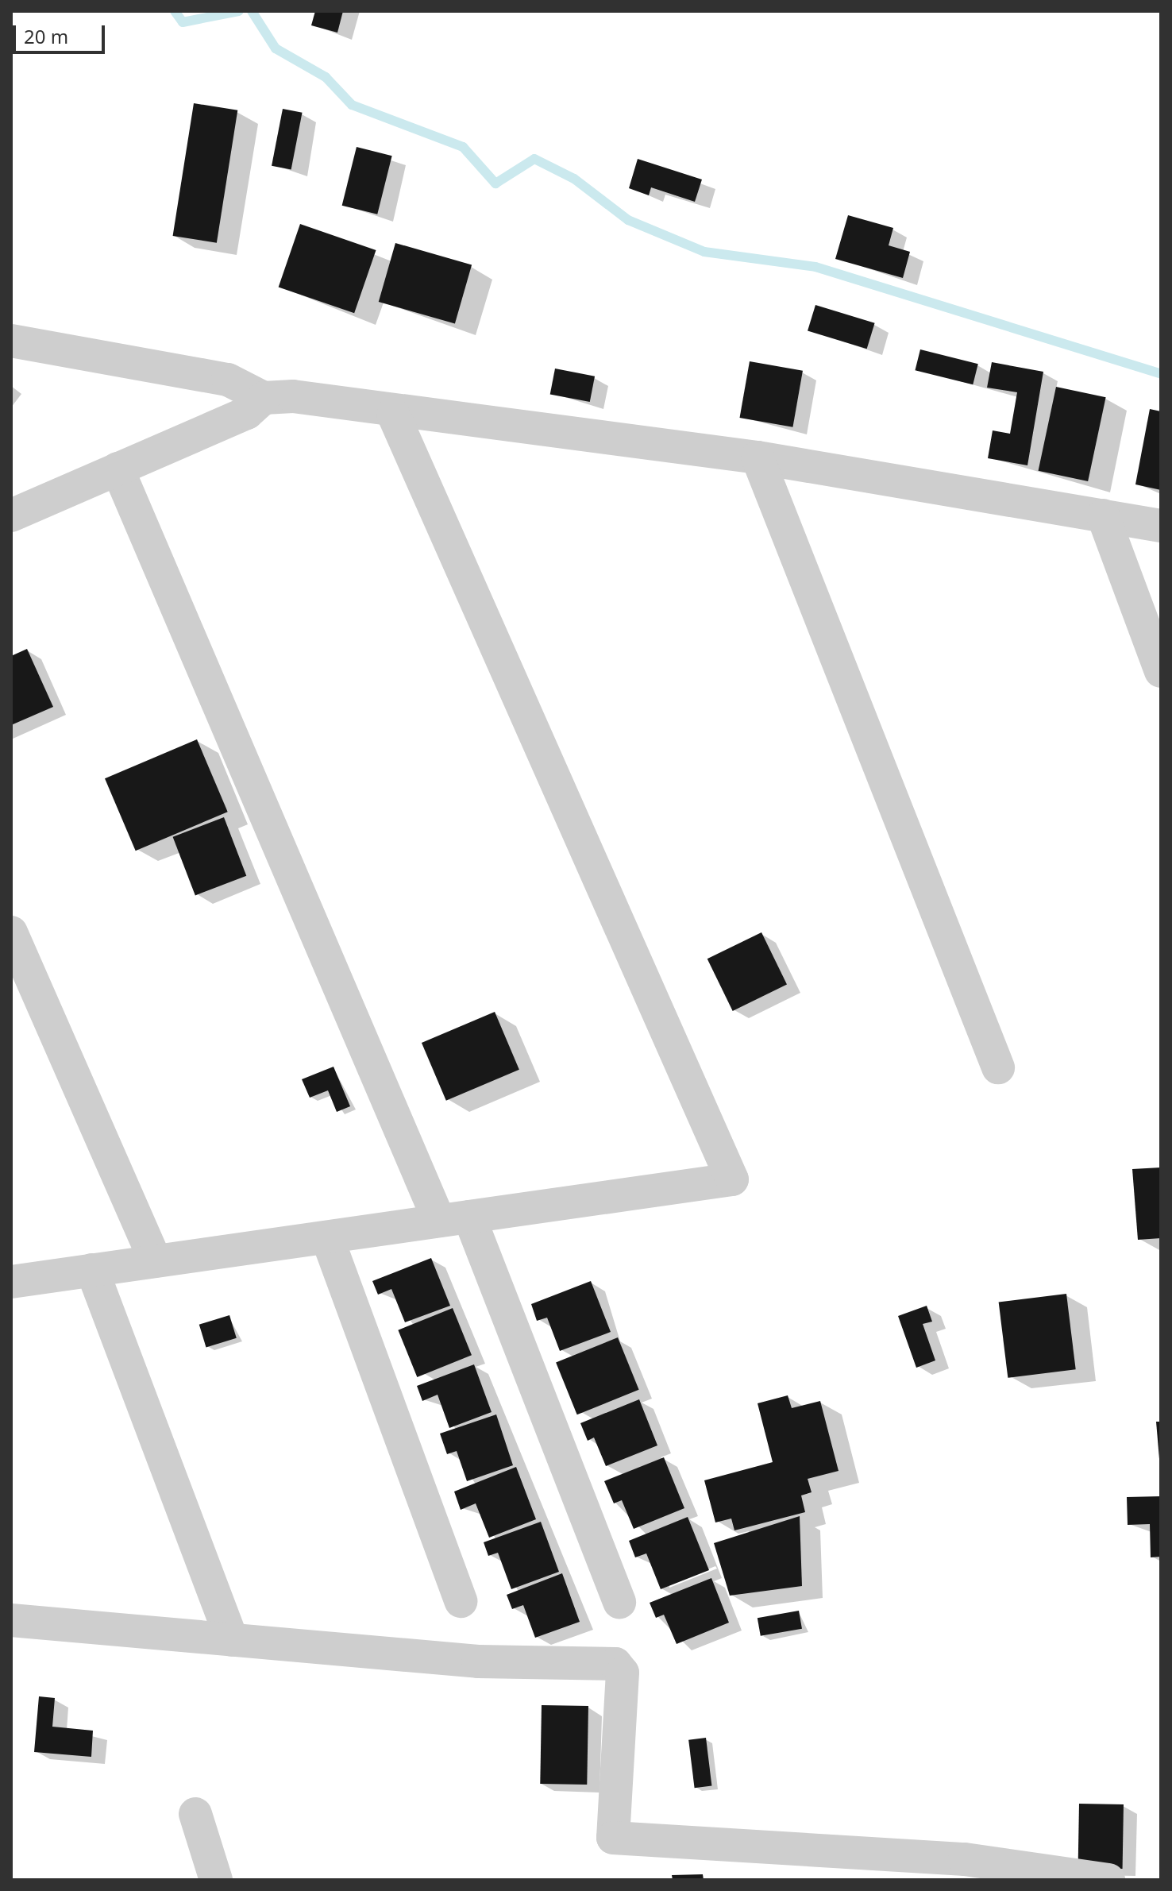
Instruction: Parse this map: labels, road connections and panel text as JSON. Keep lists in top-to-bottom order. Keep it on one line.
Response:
{"scale_bar":"20 m"}
